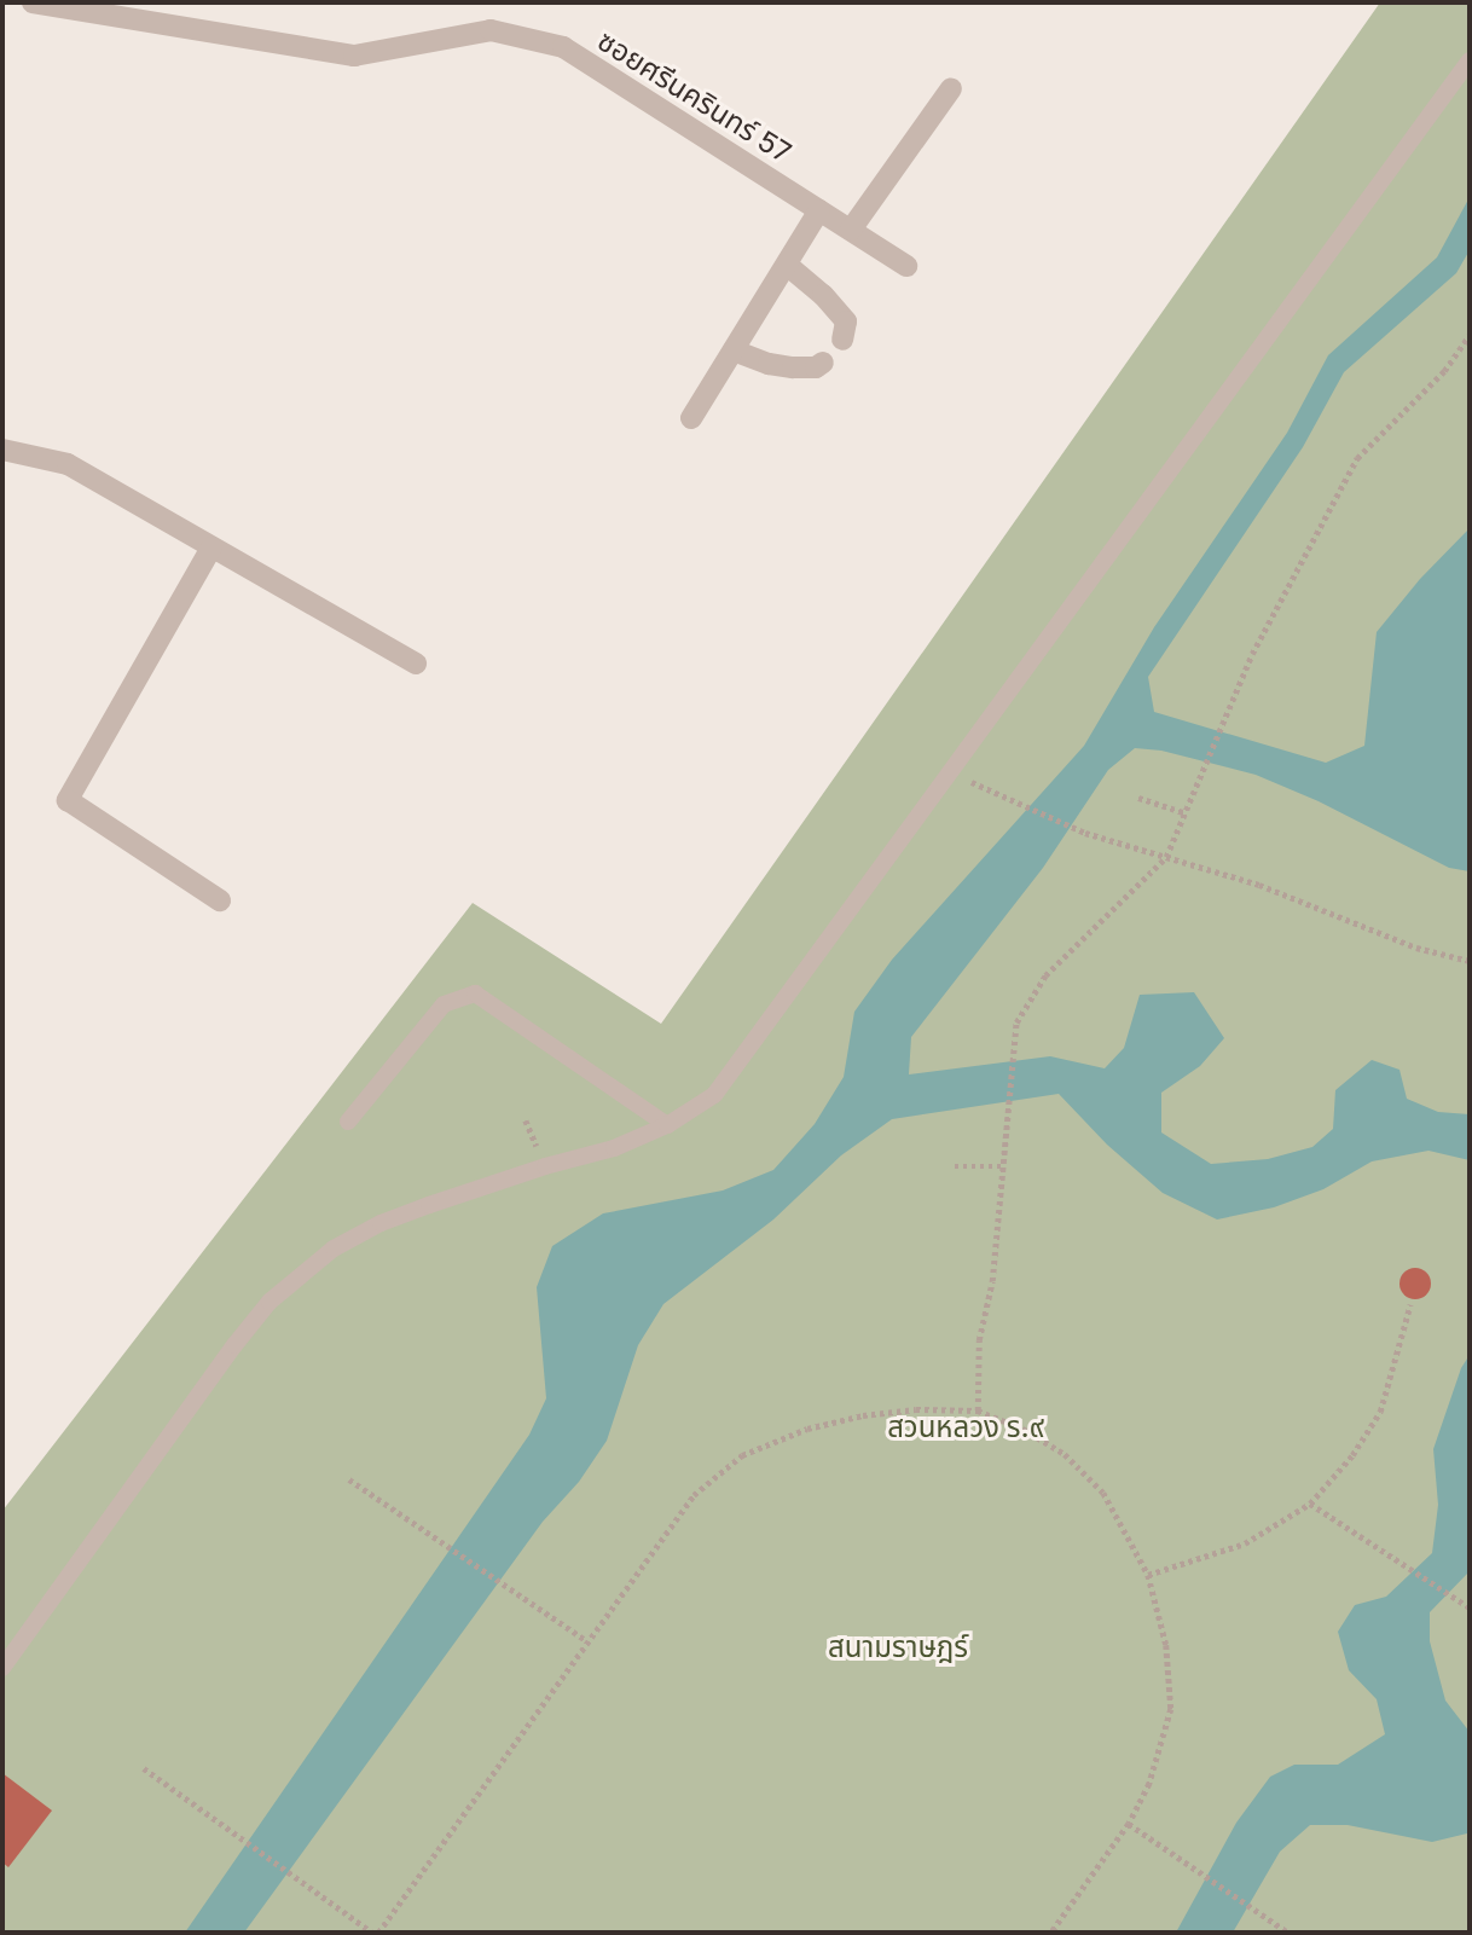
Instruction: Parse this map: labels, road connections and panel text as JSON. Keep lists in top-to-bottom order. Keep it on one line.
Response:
{"streets":{"street":["ซอยศรีนครินทร์ 57"]},"parks":["สวนหลวง ร.๙","สนามราษฎร์"]}
